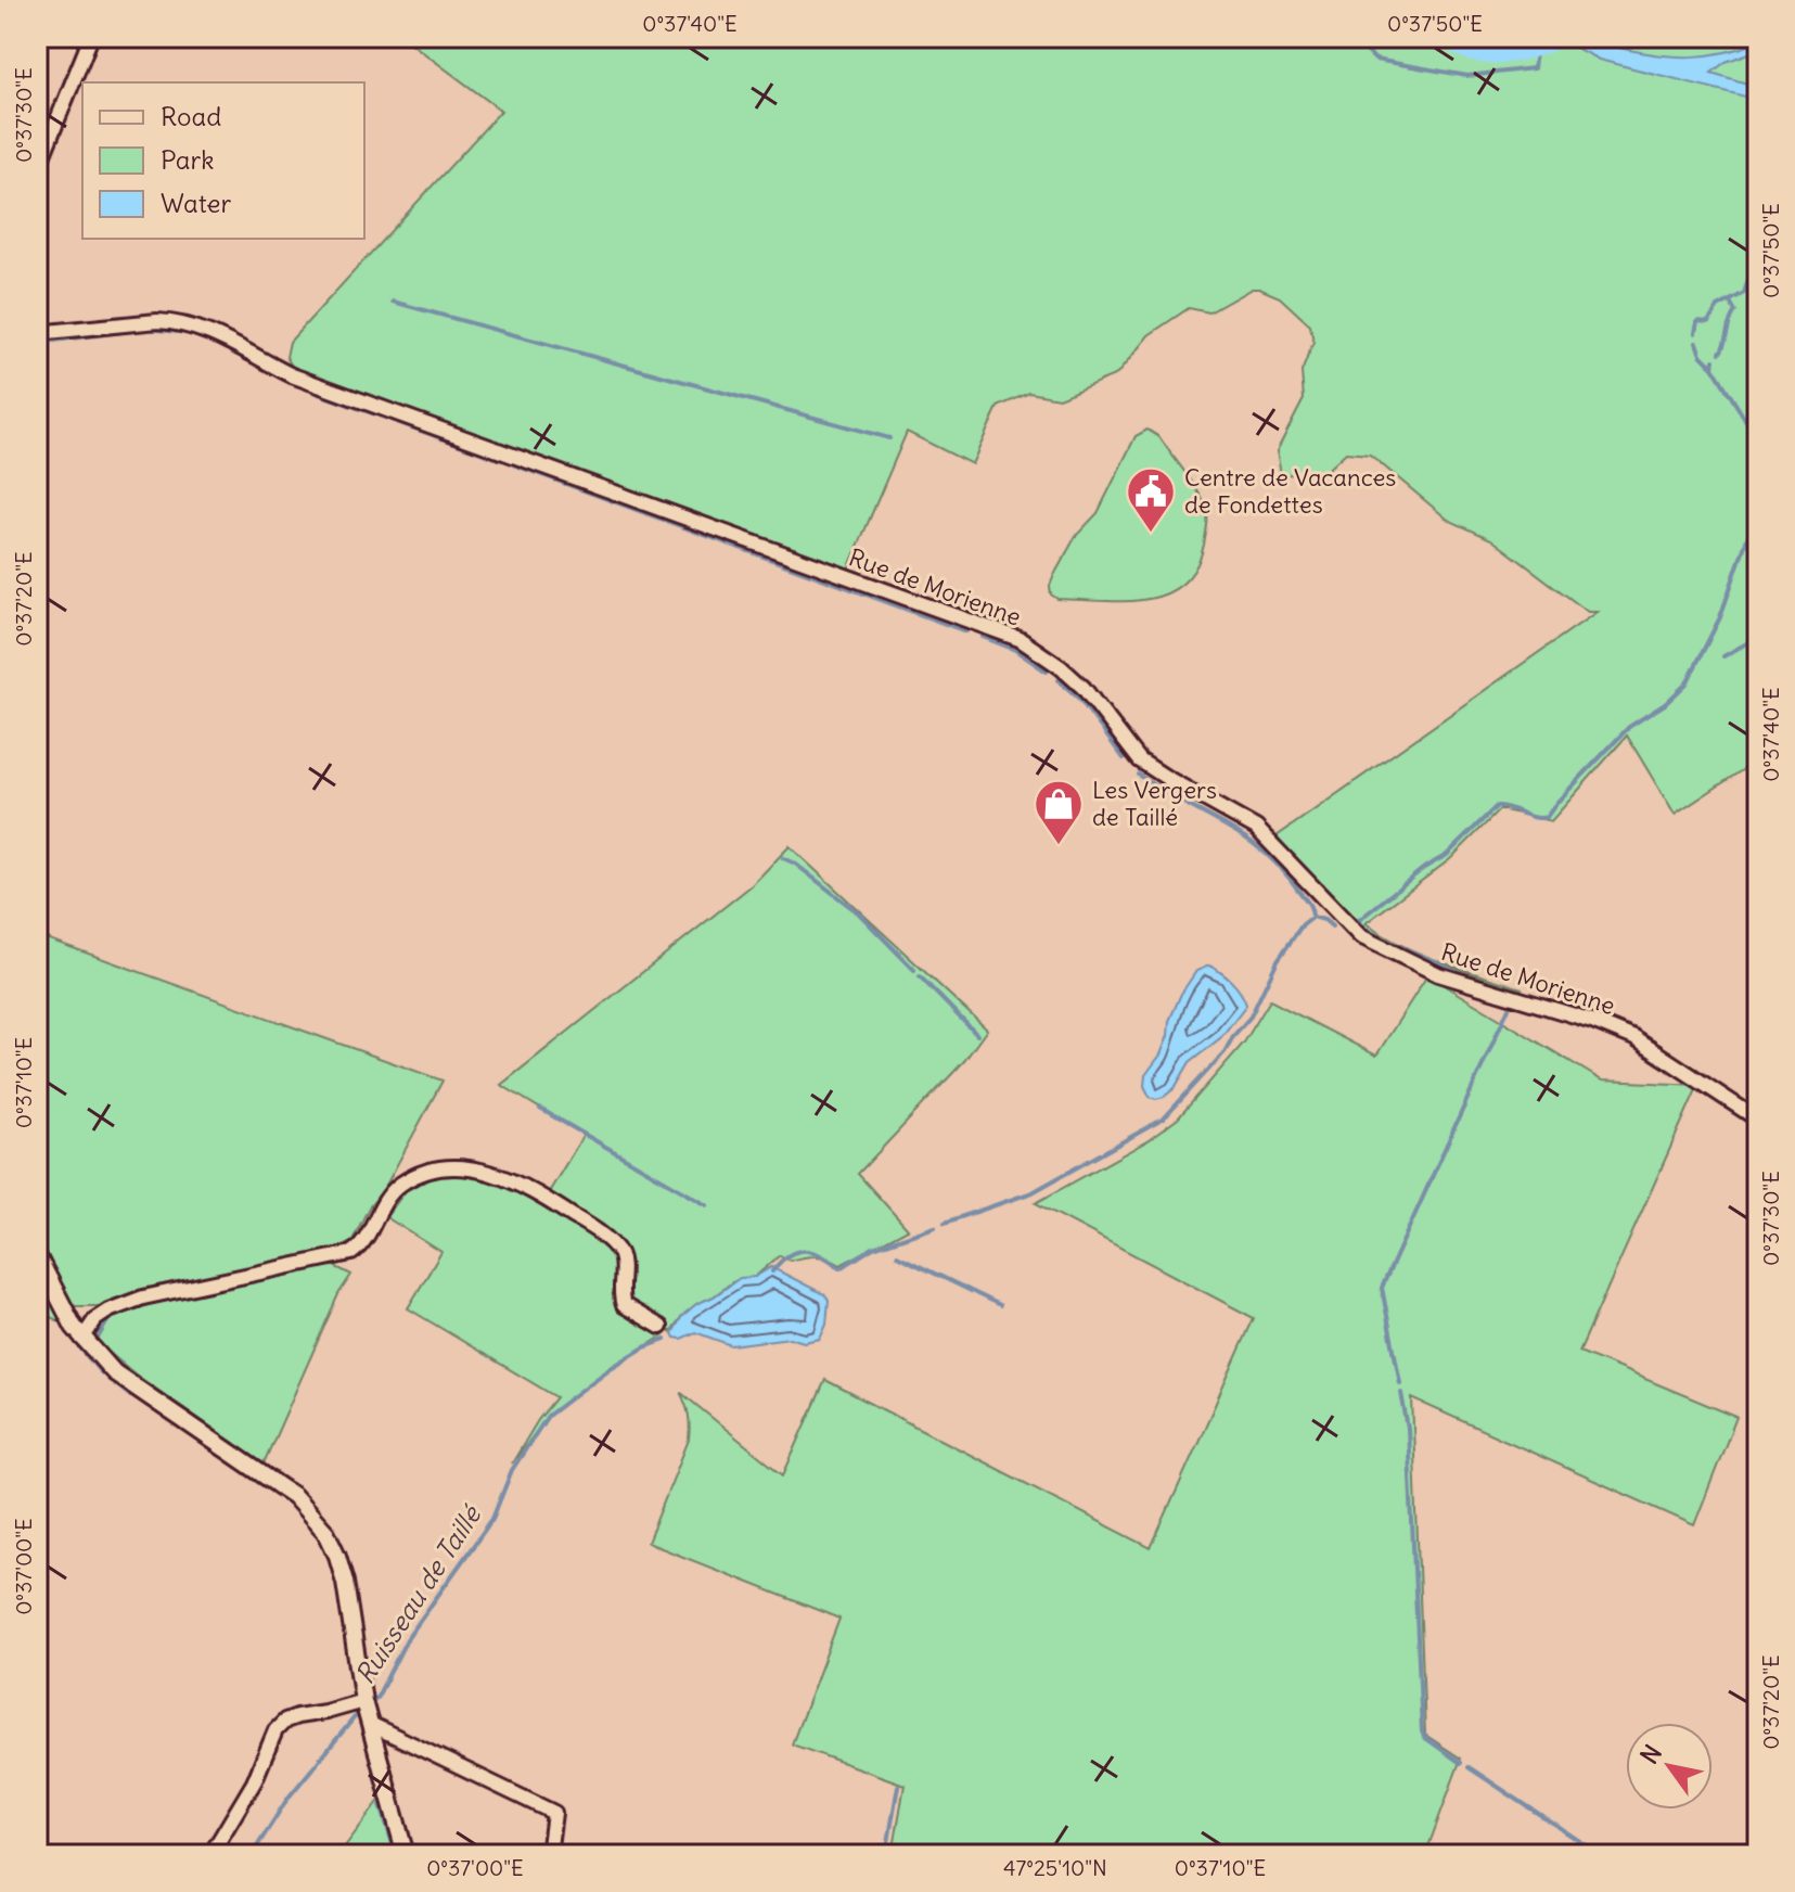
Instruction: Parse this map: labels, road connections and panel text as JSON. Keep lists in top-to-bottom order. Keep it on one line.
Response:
{"streets":{"street":["Rue de Morienne"]},"water":["Ruisseau de Taillé"],"places":{"public building":["Centre de Vacances de Fondettes"],"shop":["Les Vergers de Taillé"]},"legend":["Road","Park","Water"],"north":"top left","coordinates":["0°37'40\"E","0°37'50\"E","0°37'30\"E","0°37'20\"E","0°37'10\"E","0°37'00\"E","47°25'10\"N"]}
